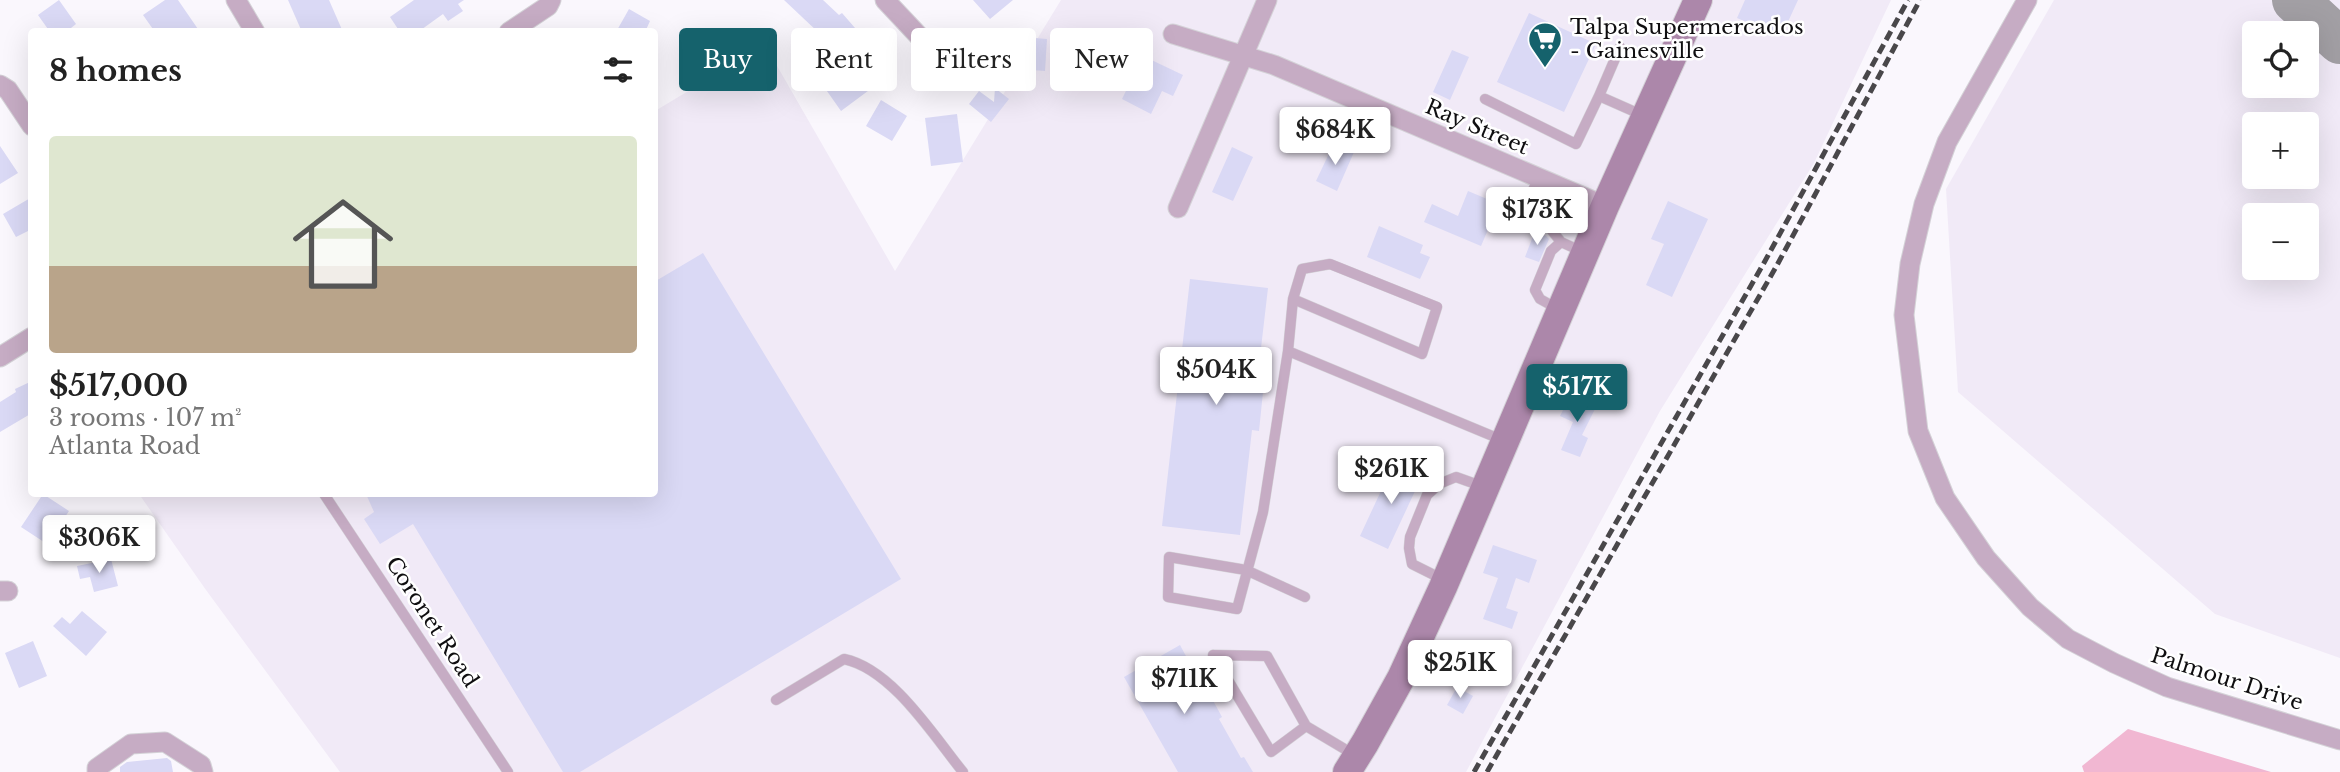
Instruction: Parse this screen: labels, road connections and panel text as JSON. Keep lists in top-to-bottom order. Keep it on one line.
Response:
{"streets":{"street":["Ray Street","Palmour Drive"],"lane":["Coronet Road"]},"places":{"supermarket":["Talpa Supermercados - Gainesville"]},"page":{"map_buttons":["+","−"],"chip":["Buy","Rent","Filters","New"],"heading":"8 homes","price":["$684K","$173K","$504K","$517K","$261K","$306K","$251K","$711K"],"list":[{"name":"$517,000","note":"3 rooms · 107 m² · Atlanta Road"}]}}
